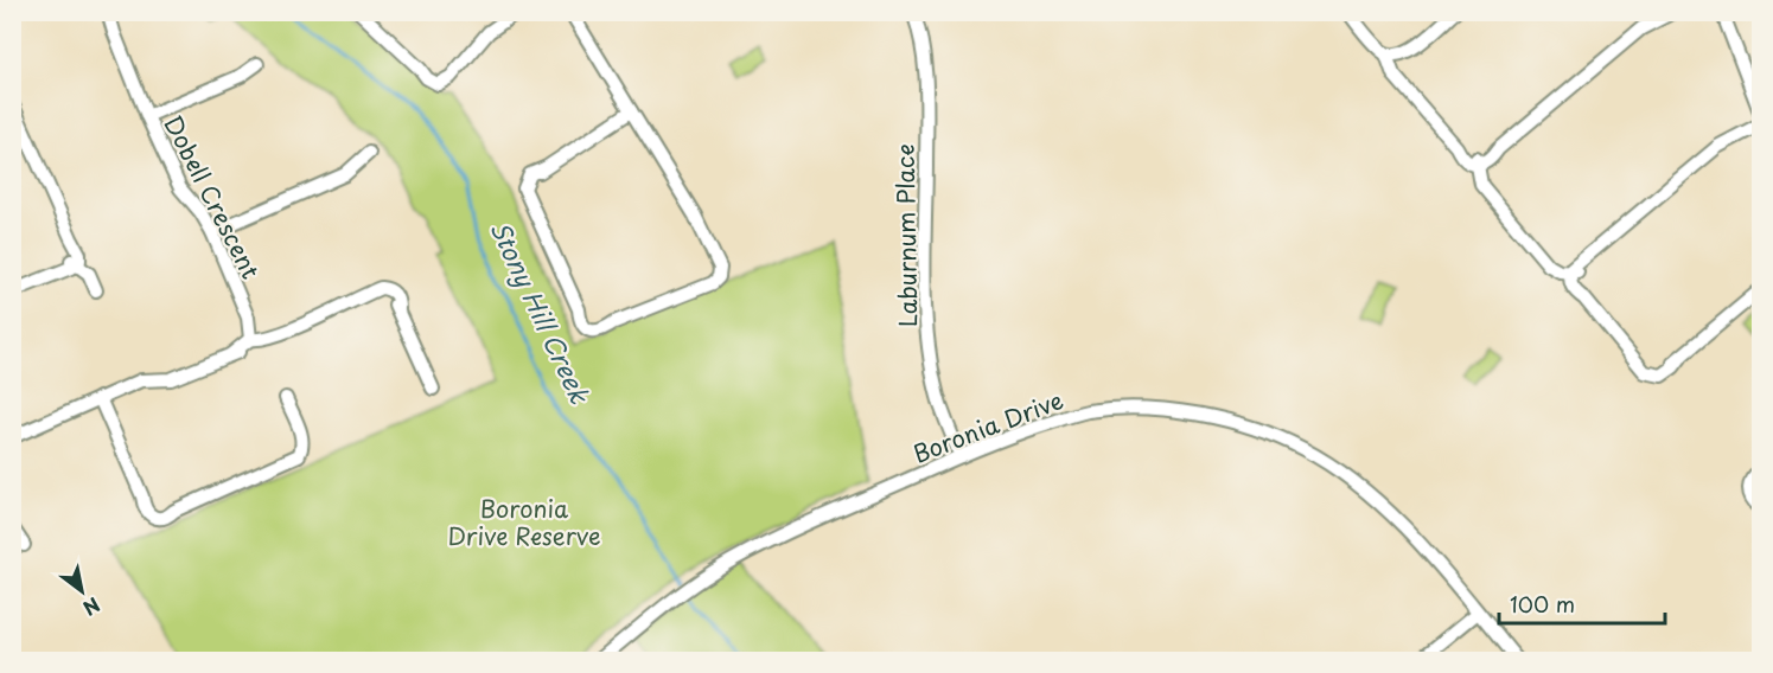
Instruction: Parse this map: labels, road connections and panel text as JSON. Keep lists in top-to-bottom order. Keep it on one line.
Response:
{"streets":{"street":["Dobell Crescent","Laburnum Place","Boronia Drive"]},"crossings":[["Laburnum Place","Boronia Drive"]],"water":["Stony Hill Creek"],"parks":["Boronia Drive Reserve"],"scale_bar":"100 m","north":"bottom right"}
